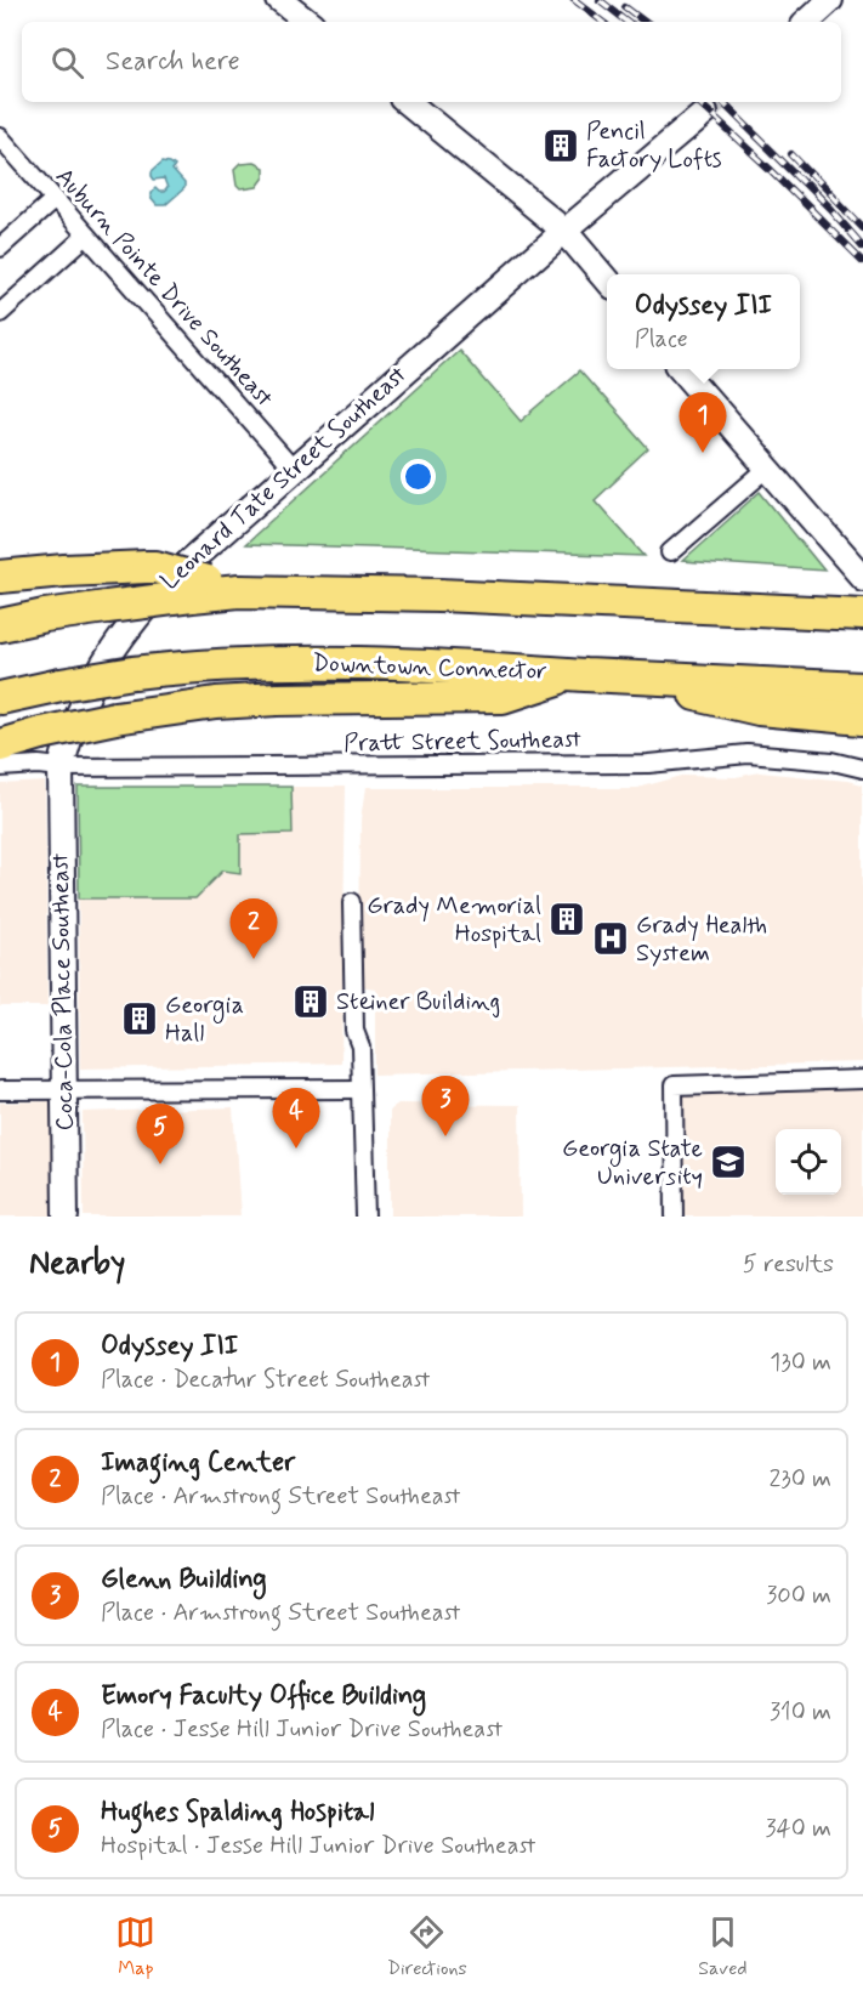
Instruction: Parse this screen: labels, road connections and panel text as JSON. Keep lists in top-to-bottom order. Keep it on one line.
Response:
{"streets":{"highway":["Downtown Connector"],"street":["Auburn Pointe Drive Southeast","Leonard Tate Street Southeast","Pratt Street Southeast","Coca-Cola Place Southeast"]},"crossings":[["Auburn Pointe Drive Southeast","Leonard Tate Street Southeast"],["Leonard Tate Street Southeast","Pratt Street Southeast"],["Leonard Tate Street Southeast","Coca-Cola Place Southeast"],["Pratt Street Southeast","Coca-Cola Place Southeast"]],"places":{"building":["Pencil Factory Lofts","Grady Memorial Hospital","Steiner Building","Georgia Hall"],"hospital":["Grady Health System"],"school or university":["Georgia State University"]},"page":{"search":"Search here","popup":["Odyssey III","Place"],"pins":["1","2","3","4","5"],"heading":["Nearby","5 results"],"list":[{"mark":"1","name":"Odyssey III","note":"Place · Decatur Street Southeast","value":"130 m"},{"mark":"2","name":"Imaging Center","note":"Place · Armstrong Street Southeast","value":"230 m"},{"mark":"3","name":"Glenn Building","note":"Place · Armstrong Street Southeast","value":"300 m"},{"mark":"4","name":"Emory Faculty Office Building","note":"Place · Jesse Hill Junior Drive Southeast","value":"310 m"},{"mark":"5","name":"Hughes Spalding Hospital","note":"Hospital · Jesse Hill Junior Drive Southeast","value":"340 m"}],"nav":["Map","Directions","Saved"]}}
